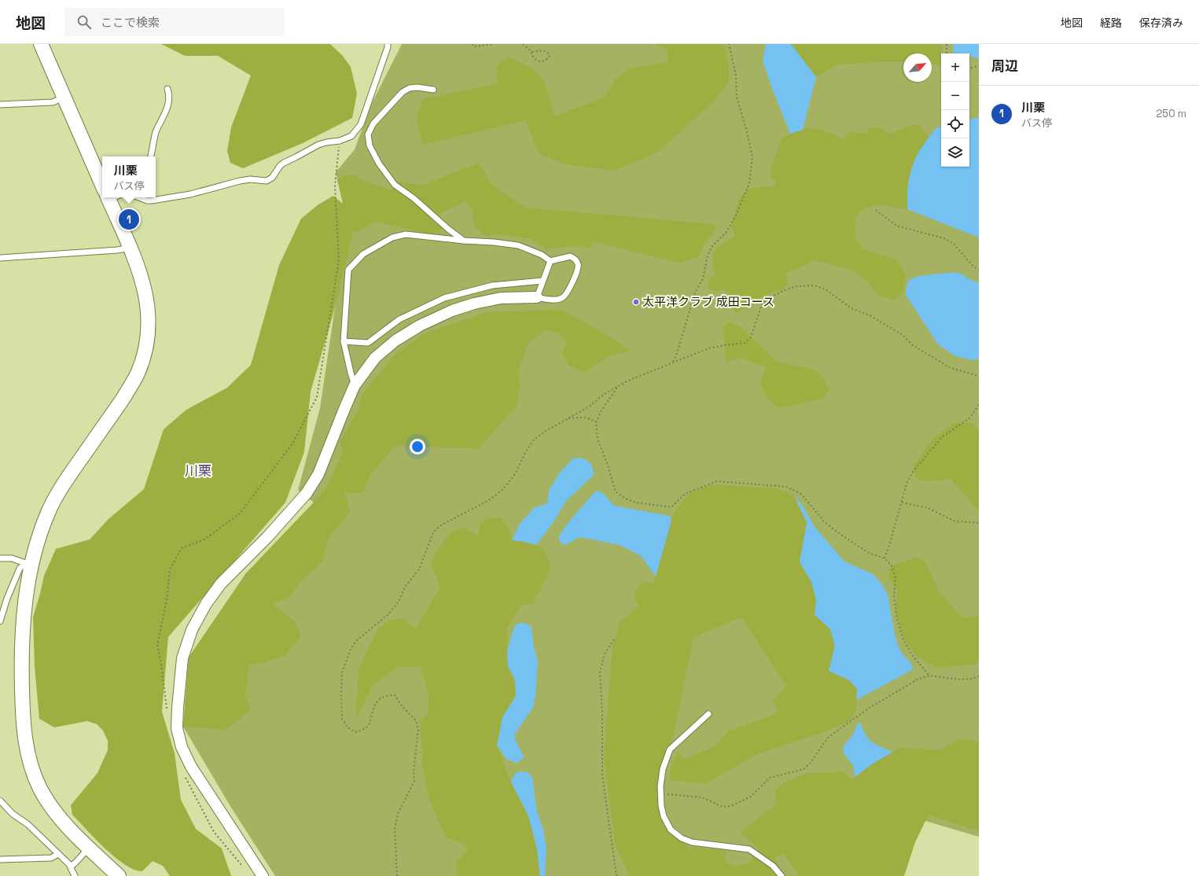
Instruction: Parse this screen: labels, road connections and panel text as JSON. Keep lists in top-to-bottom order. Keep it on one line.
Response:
{"districts":["川栗"],"places":["太平洋クラブ 成田コース"],"north":"top right","page":{"header":"地図","search":"ここで検索","nav":["地図","経路","保存済み"],"heading":"周辺","map_buttons":["+","−"],"list":[{"mark":"1","name":"川栗","note":"バス停","value":"250 m"}],"popup":["川栗","バス停"],"pins":"1"}}
